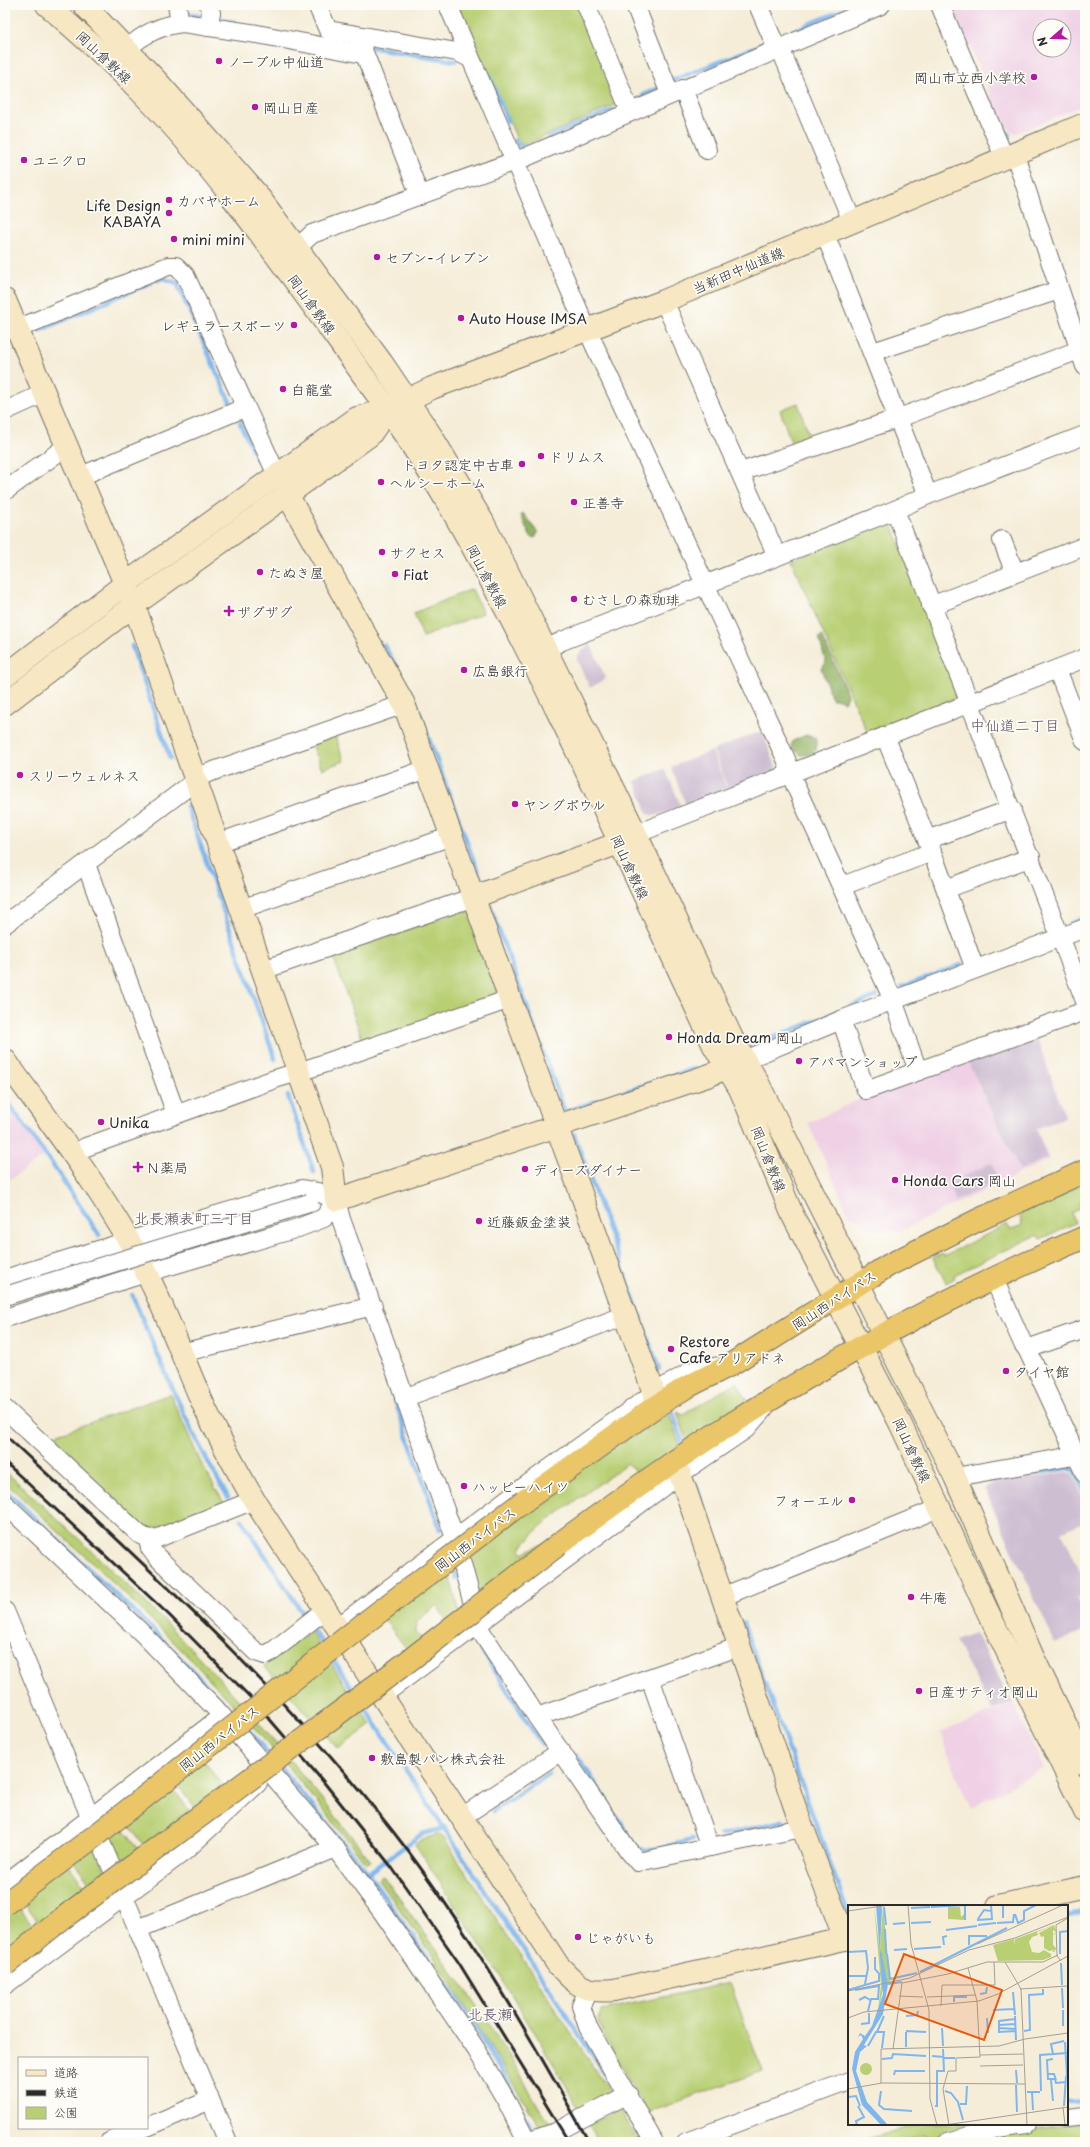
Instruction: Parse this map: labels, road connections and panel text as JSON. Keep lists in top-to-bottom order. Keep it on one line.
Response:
{"streets":{"highway":["岡山西バイパス"],"street":["岡山倉敷線","当新田中仙道線"]},"crossings":[["岡山倉敷線","当新田中仙道線"],["岡山倉敷線","岡山西バイパス"]],"districts":["中仙道二丁目","北長瀬表町三丁目","北長瀬"],"places":{"other":["ノーブル中仙道","岡山市立西小学校","岡山日産","ユニクロ","カバヤホーム","Life Design KABAYA","mini mini","セブン-イレブン","Auto House IMSA","レギュラースポーツ","白龍堂","ドリムス","トヨタ認定中古車","ヘルシーホーム","正善寺","サクセス","たぬき屋","Fiat","むさしの森珈琲","広島銀行","スリーウェルネス","ヤングボウル","Honda Dream 岡山","アパマンショップ","Unika","ディーズダイナー","Honda Cars 岡山","近藤鈑金塗装","Restore Cafe アリアドネ","タイヤ館","ハッピーハイツ","フォーエル","牛庵","日産サティオ岡山","敷島製パン株式会社","じゃがいも"],"health":["ザグザグ","Ｎ薬局"]},"legend":["道路","鉄道","公園"],"north":"left"}
